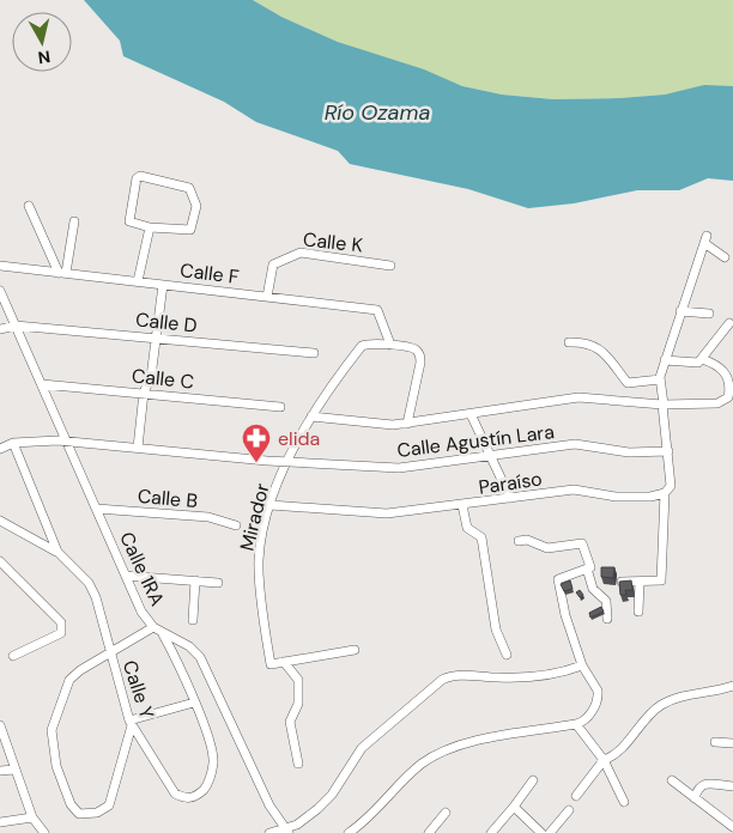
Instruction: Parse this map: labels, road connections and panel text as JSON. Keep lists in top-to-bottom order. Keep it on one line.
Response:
{"streets":{"street":["Calle K","Calle F","Calle D","Calle C","Calle Agustín Lara","Paraíso","Calle B","Mirador","Calle 1RA","Calle Y"]},"crossings":[["Calle K","Calle F"],["Calle F","Mirador"],["Calle D","Calle 1RA"],["Calle C","Calle 1RA"],["Calle Agustín Lara","Mirador"],["Calle Agustín Lara","Calle 1RA"],["Calle Agustín Lara","Calle Y"],["Paraíso","Mirador"],["Calle B","Calle 1RA"],["Calle 1RA","Calle Y"]],"water":["Río Ozama"],"places":{"pharmacy":["elida"]},"north":"bottom"}
